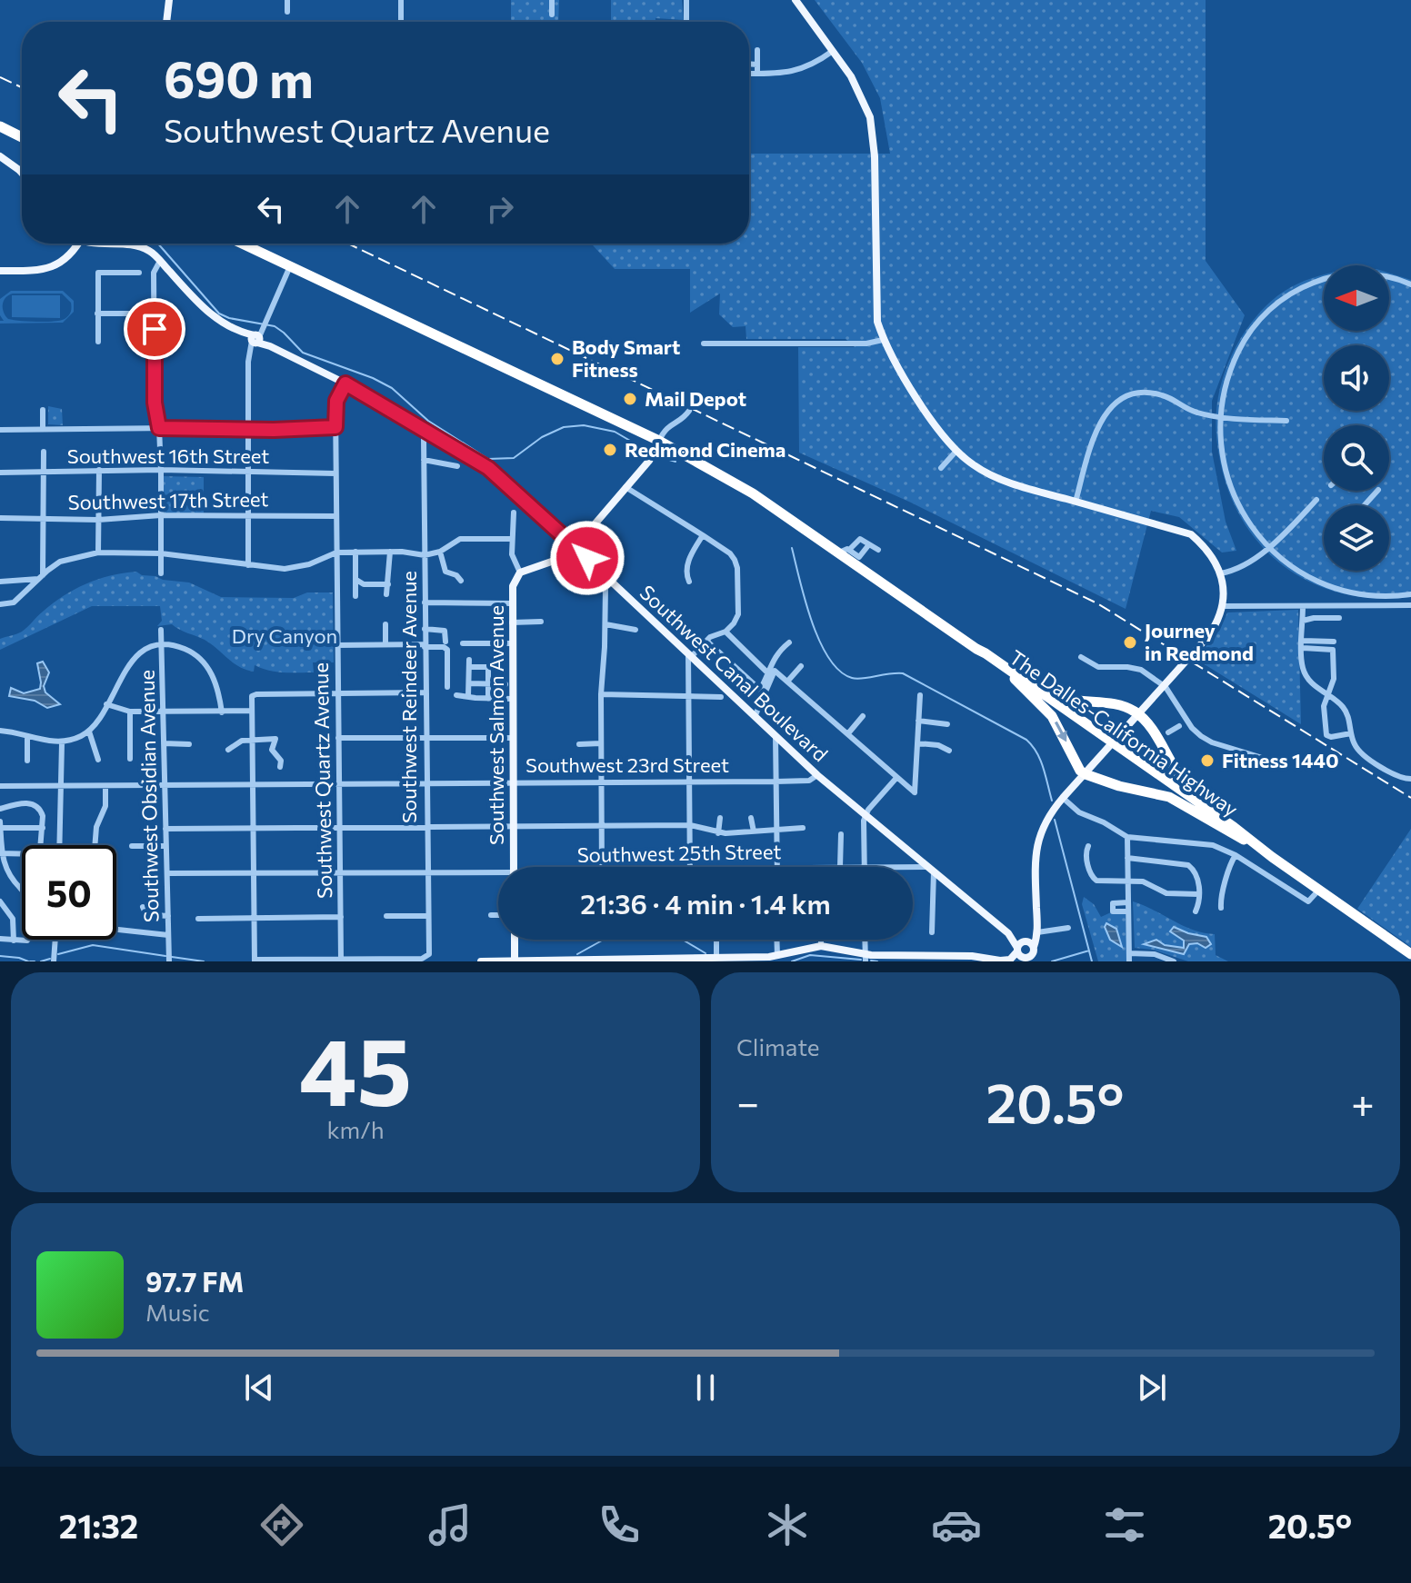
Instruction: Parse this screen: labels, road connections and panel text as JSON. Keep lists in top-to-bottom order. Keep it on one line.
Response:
{"streets":{"highway":["The Dalles-California Highway"],"main road":["Southwest Canal Boulevard","Southwest Salmon Avenue"],"street":["Southwest 16th Street","Southwest 17th Street","Southwest Reindeer Avenue","Southwest 23rd Street","Southwest Quartz Avenue","Southwest Obsidian Avenue","Southwest 25th Street"]},"crossings":[["Southwest 16th Street","Southwest Quartz Avenue"],["Southwest 17th Street","Southwest Quartz Avenue"],["Southwest Canal Boulevard","Southwest Reindeer Avenue"],["Southwest Canal Boulevard","Southwest 23rd Street"],["Southwest Canal Boulevard","Southwest Quartz Avenue"],["Southwest Canal Boulevard","Southwest 25th Street"],["Southwest Reindeer Avenue","Southwest 23rd Street"],["Southwest Reindeer Avenue","Southwest Quartz Avenue"],["Southwest Reindeer Avenue","Southwest 25th Street"],["Southwest Salmon Avenue","Southwest 23rd Street"],["Southwest 23rd Street","Southwest Quartz Avenue"],["Southwest 23rd Street","Southwest Obsidian Avenue"],["Southwest Quartz Avenue","Southwest 25th Street"],["Southwest Obsidian Avenue","Southwest 25th Street"]],"parks":["Dry Canyon"],"places":["Body Smart Fitness","Mail Depot","Redmond Cinema","Journey in Redmond","Fitness 1440"],"north":"left","page":{"turn":["690 m","Southwest Quartz Avenue"],"limit":"50","trip":"21:36 · 4 min · 1.4 km","tile":[["45","km/h"],"Climate"],"heat":["−","20.5°","+"],"song":["97.7 FM","Music"],"tabs":["21:32","20.5°"]}}
